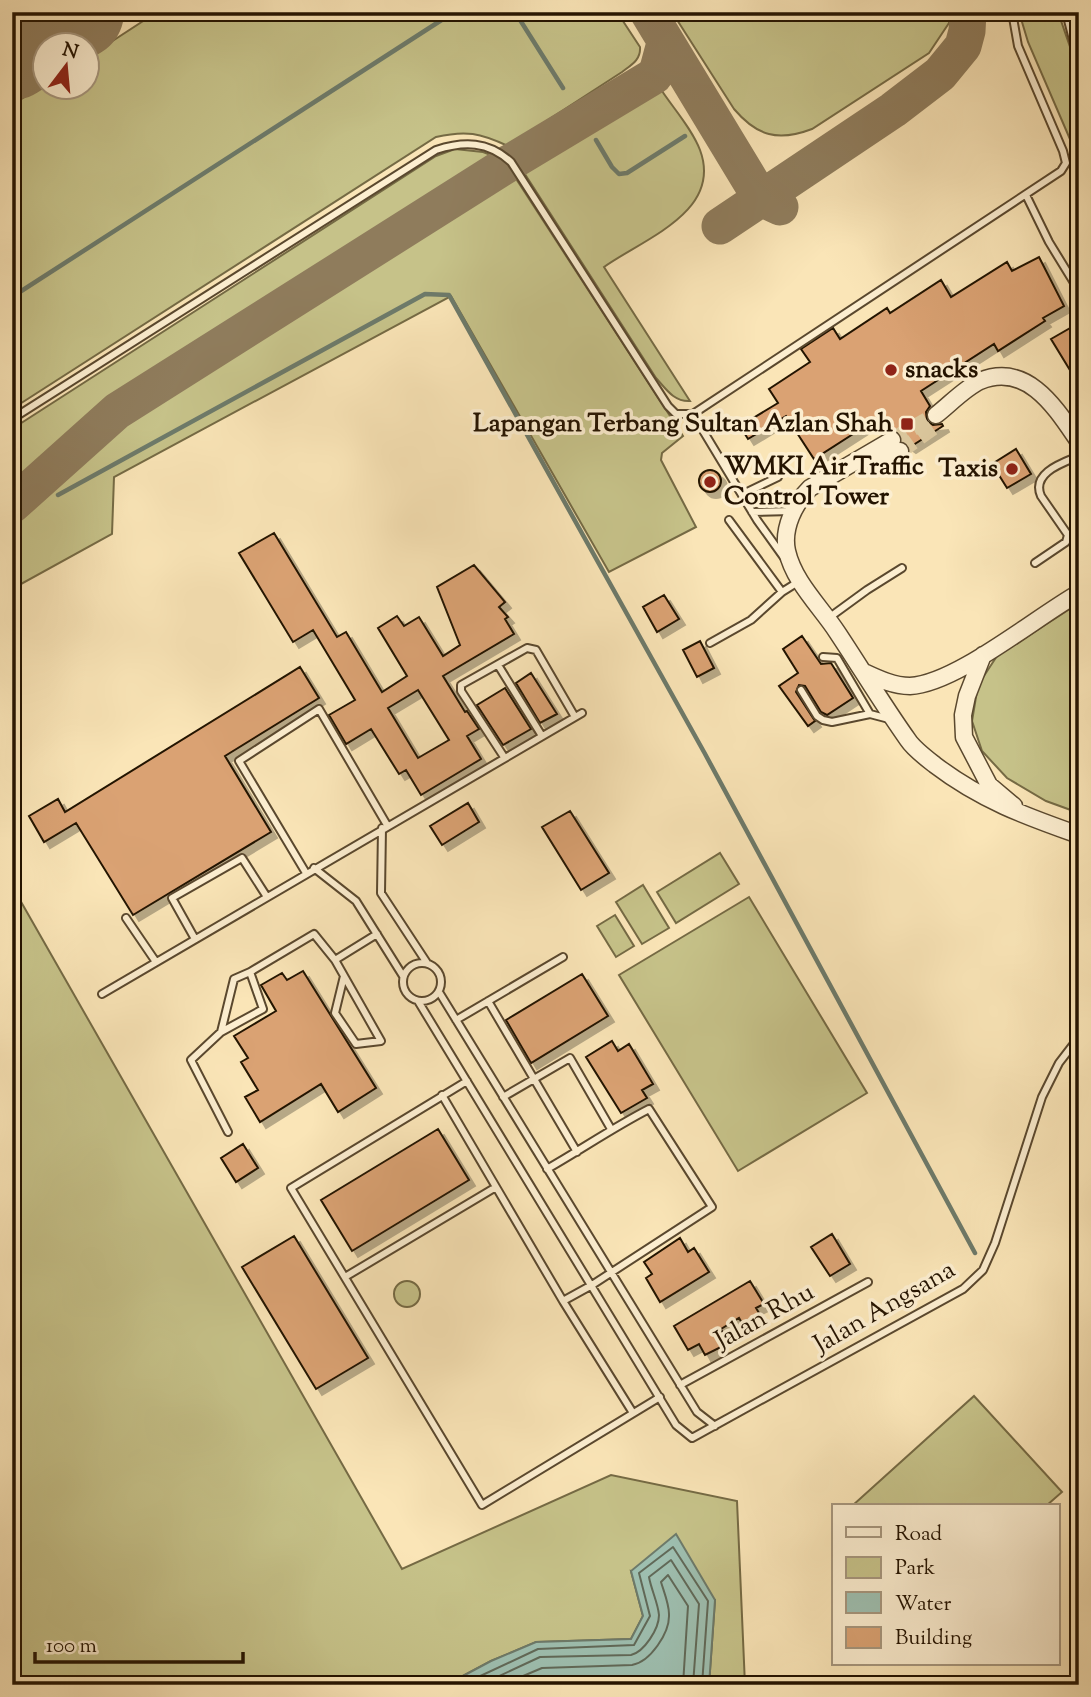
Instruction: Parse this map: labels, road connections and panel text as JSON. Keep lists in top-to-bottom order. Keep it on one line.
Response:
{"streets":{"lane":["Jalan Angsana","Jalan Rhu"]},"places":{"other":["snacks","Taxis","WMKI Air Traffic Control Tower"],"transit":["Lapangan Terbang Sultan Azlan Shah"]},"legend":["Road","Park","Water","Building"],"scale_bar":"100 m","north":"top"}
